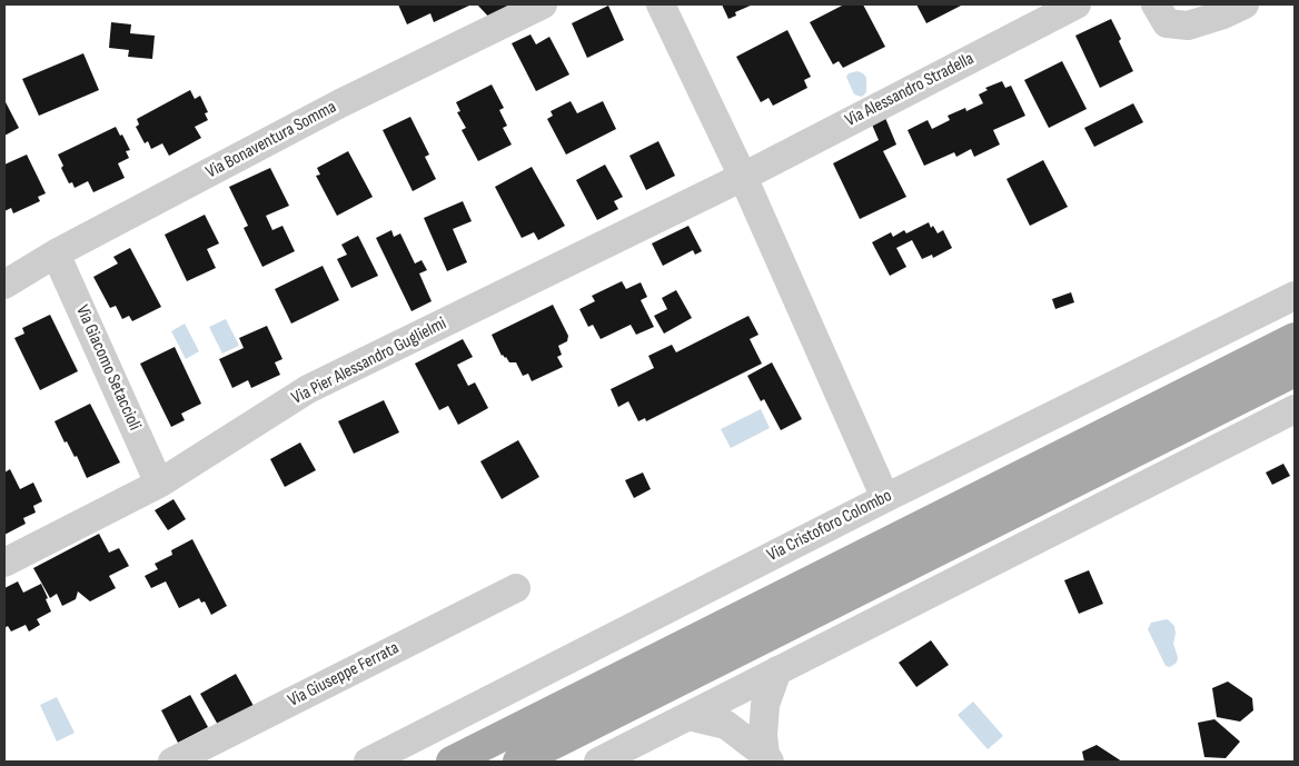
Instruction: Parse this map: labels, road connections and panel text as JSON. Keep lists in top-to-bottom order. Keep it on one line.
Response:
{"streets":{"street":["Via Alessandro Stradella","Via Bonaventura Somma","Via Pier Alessandro Guglielmi","Via Giacomo Setaccioli","Via Cristoforo Colombo","Via Giuseppe Ferrata"]},"crossings":[["Via Alessandro Stradella","Via Pier Alessandro Guglielmi"],["Via Bonaventura Somma","Via Giacomo Setaccioli"],["Via Pier Alessandro Guglielmi","Via Giacomo Setaccioli"]]}
